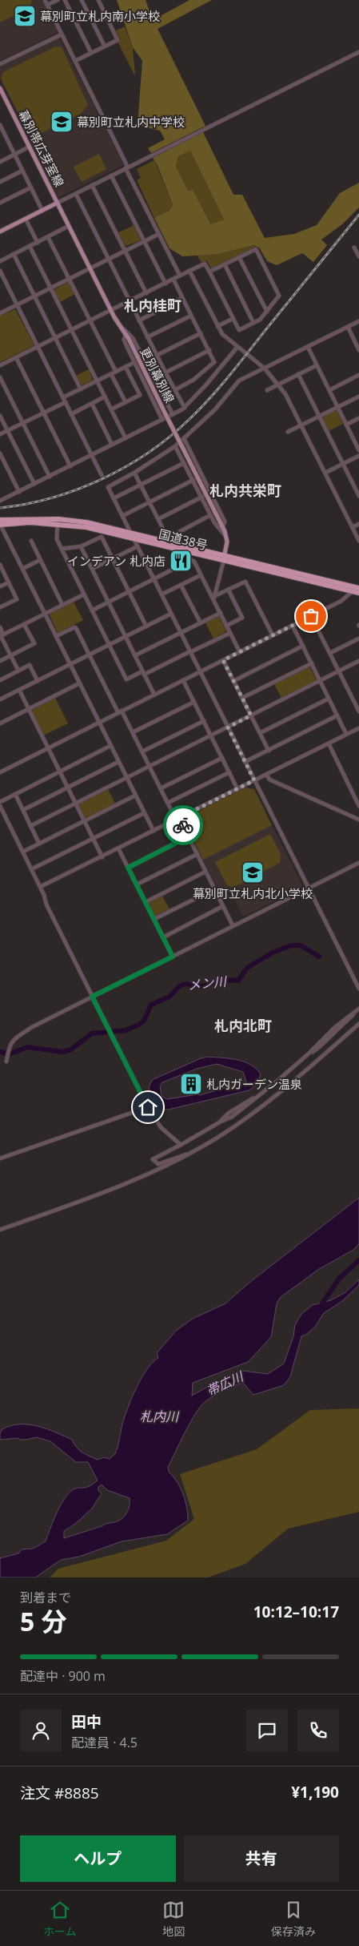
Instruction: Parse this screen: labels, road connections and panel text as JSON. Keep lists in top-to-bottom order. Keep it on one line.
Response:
{"streets":{"highway":["国道38号"],"main road":["幕別帯広芽室線","更別幕別線"]},"crossings":[["幕別帯広芽室線","更別幕別線"],["更別幕別線","国道38号"]],"districts":["札内桂町","札内共栄町","札内北町"],"water":["メン川","帯広川","札内川"],"places":{"school or university":["幕別町立札内南小学校","幕別町立札内中学校","幕別町立札内北小学校"],"restaurant":["インデアン 札内店"],"building":["札内ガーデン温泉"]},"page":{"heading":["5 分","到着まで","10:12–10:17"],"panel":["田中","配達員 · 4.5","注文 #8885","¥1,190"],"bar":"配達中 · 900 m","buttons":["ヘルプ","共有"],"tabs":["ホーム","地図","保存済み"]}}
